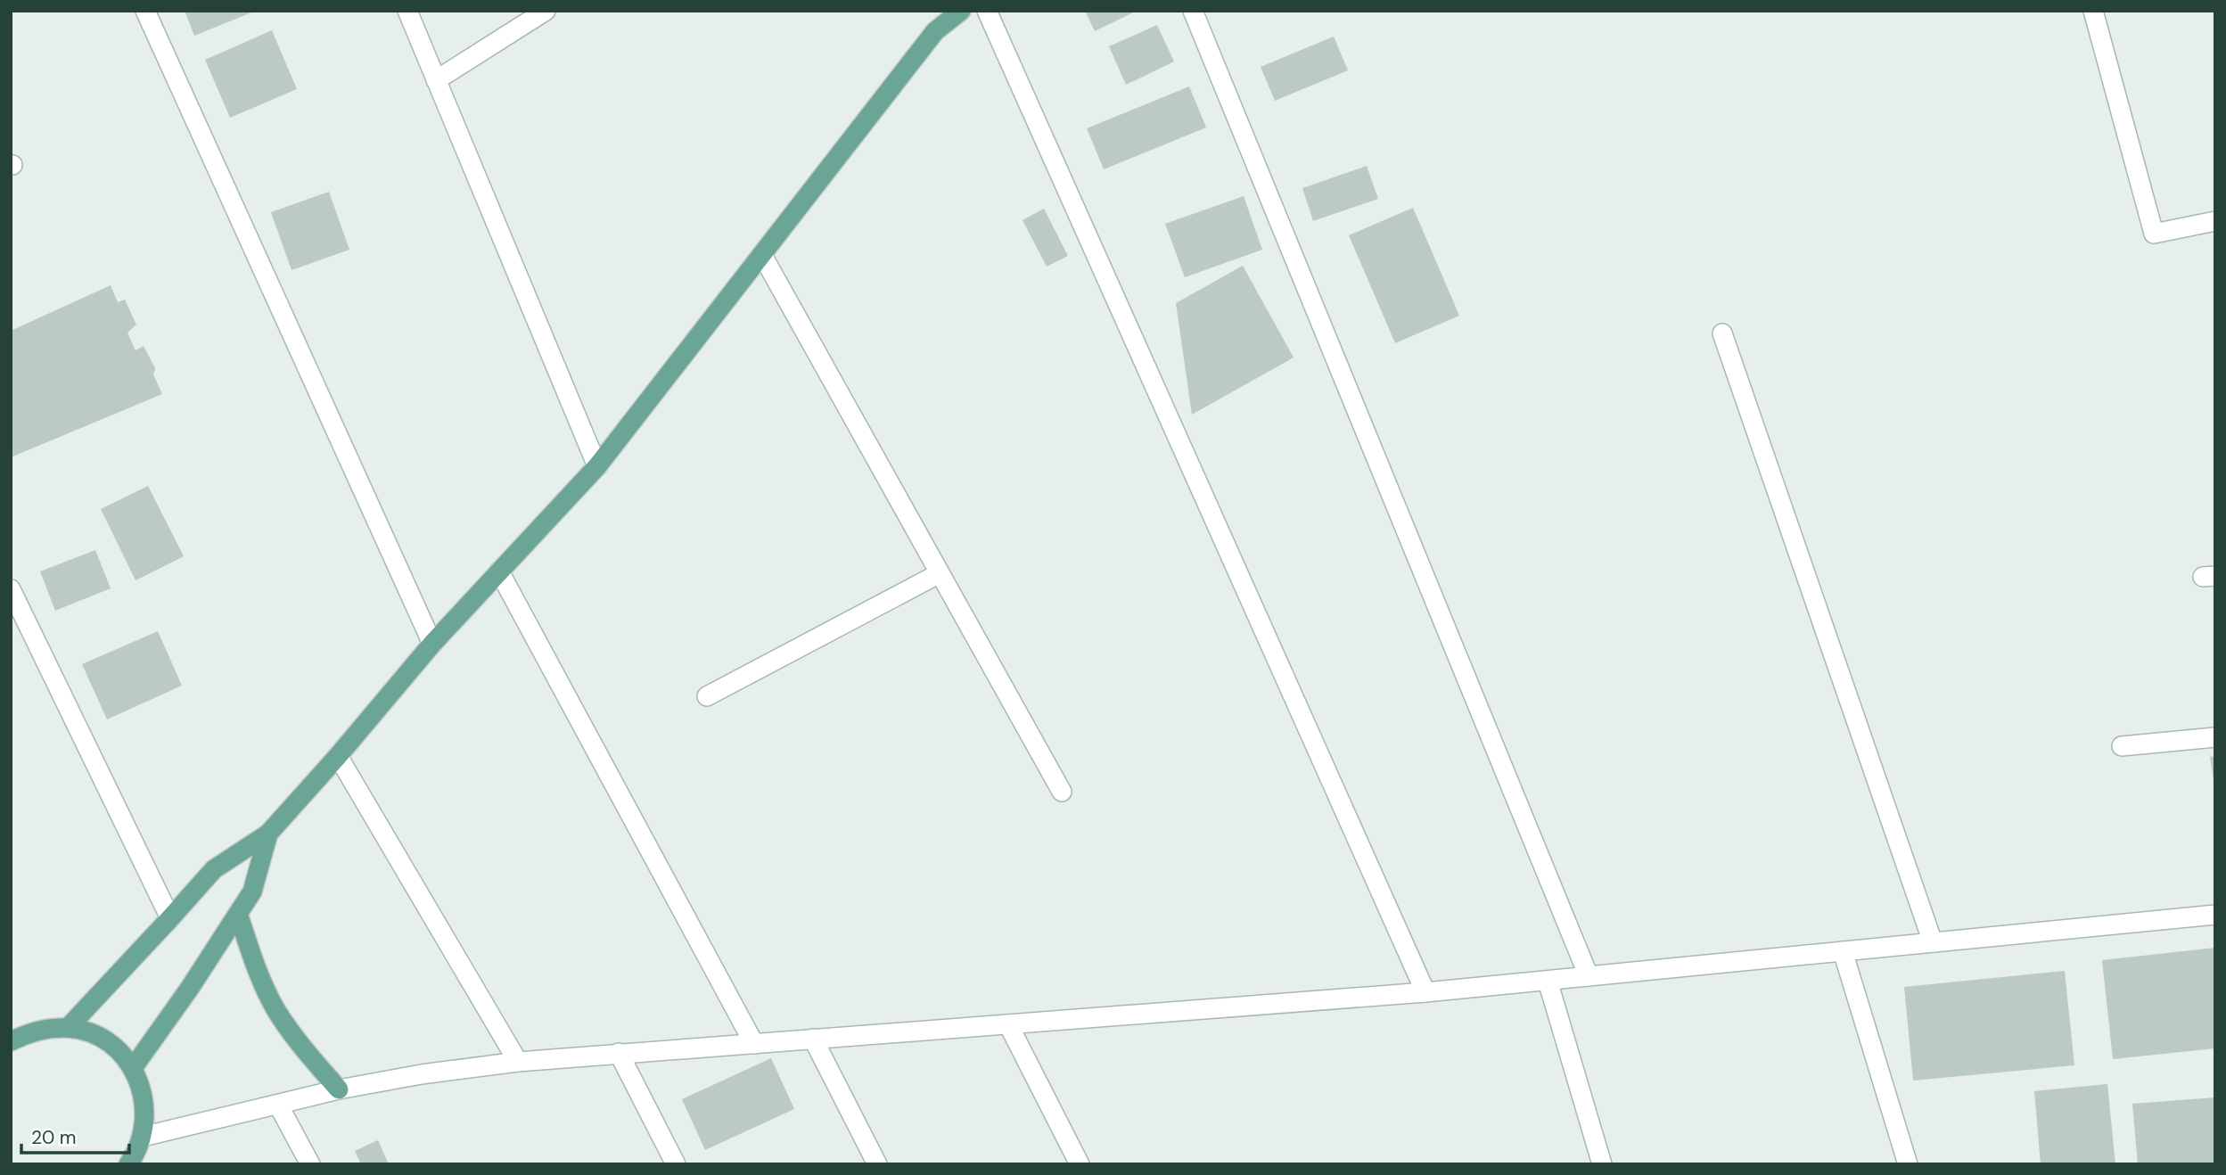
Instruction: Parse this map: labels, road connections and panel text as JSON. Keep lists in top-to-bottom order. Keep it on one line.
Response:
{"scale_bar":"20 m"}
